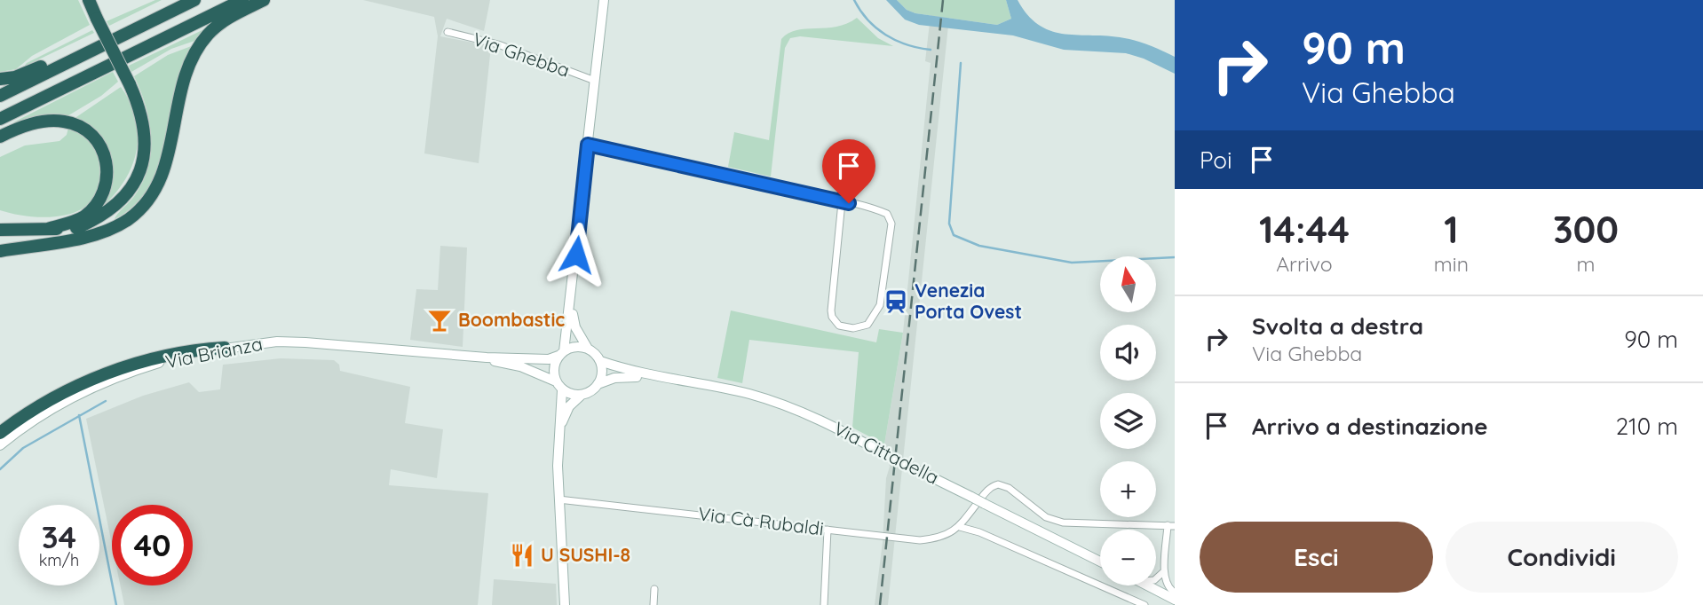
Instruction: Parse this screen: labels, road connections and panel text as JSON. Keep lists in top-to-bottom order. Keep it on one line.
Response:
{"streets":{"main road":["Via Ghebba","Via Brianza","Via Cittadella"],"street":["Via Cà Rubaldi"]},"crossings":[["Via Ghebba","Via Brianza"],["Via Ghebba","Via Cittadella"],["Via Brianza","Via Cittadella"]],"places":{"station":["Venezia Porta Ovest"],"bar":["Boombastic"],"restaurant":["U SUSHI-8"]},"north":"top","page":{"turn":["90 m","Via Ghebba"],"then":"Poi","eta":["14:44","Arrivo","1","min","300","m"],"map_buttons":["+","−"],"list":[{"name":"Svolta a destra","note":"Via Ghebba","value":"90 m"},{"name":"Arrivo a destinazione","value":"210 m"}],"speed":"34 km/h","limit":"40","buttons":["Esci","Condividi"]}}
